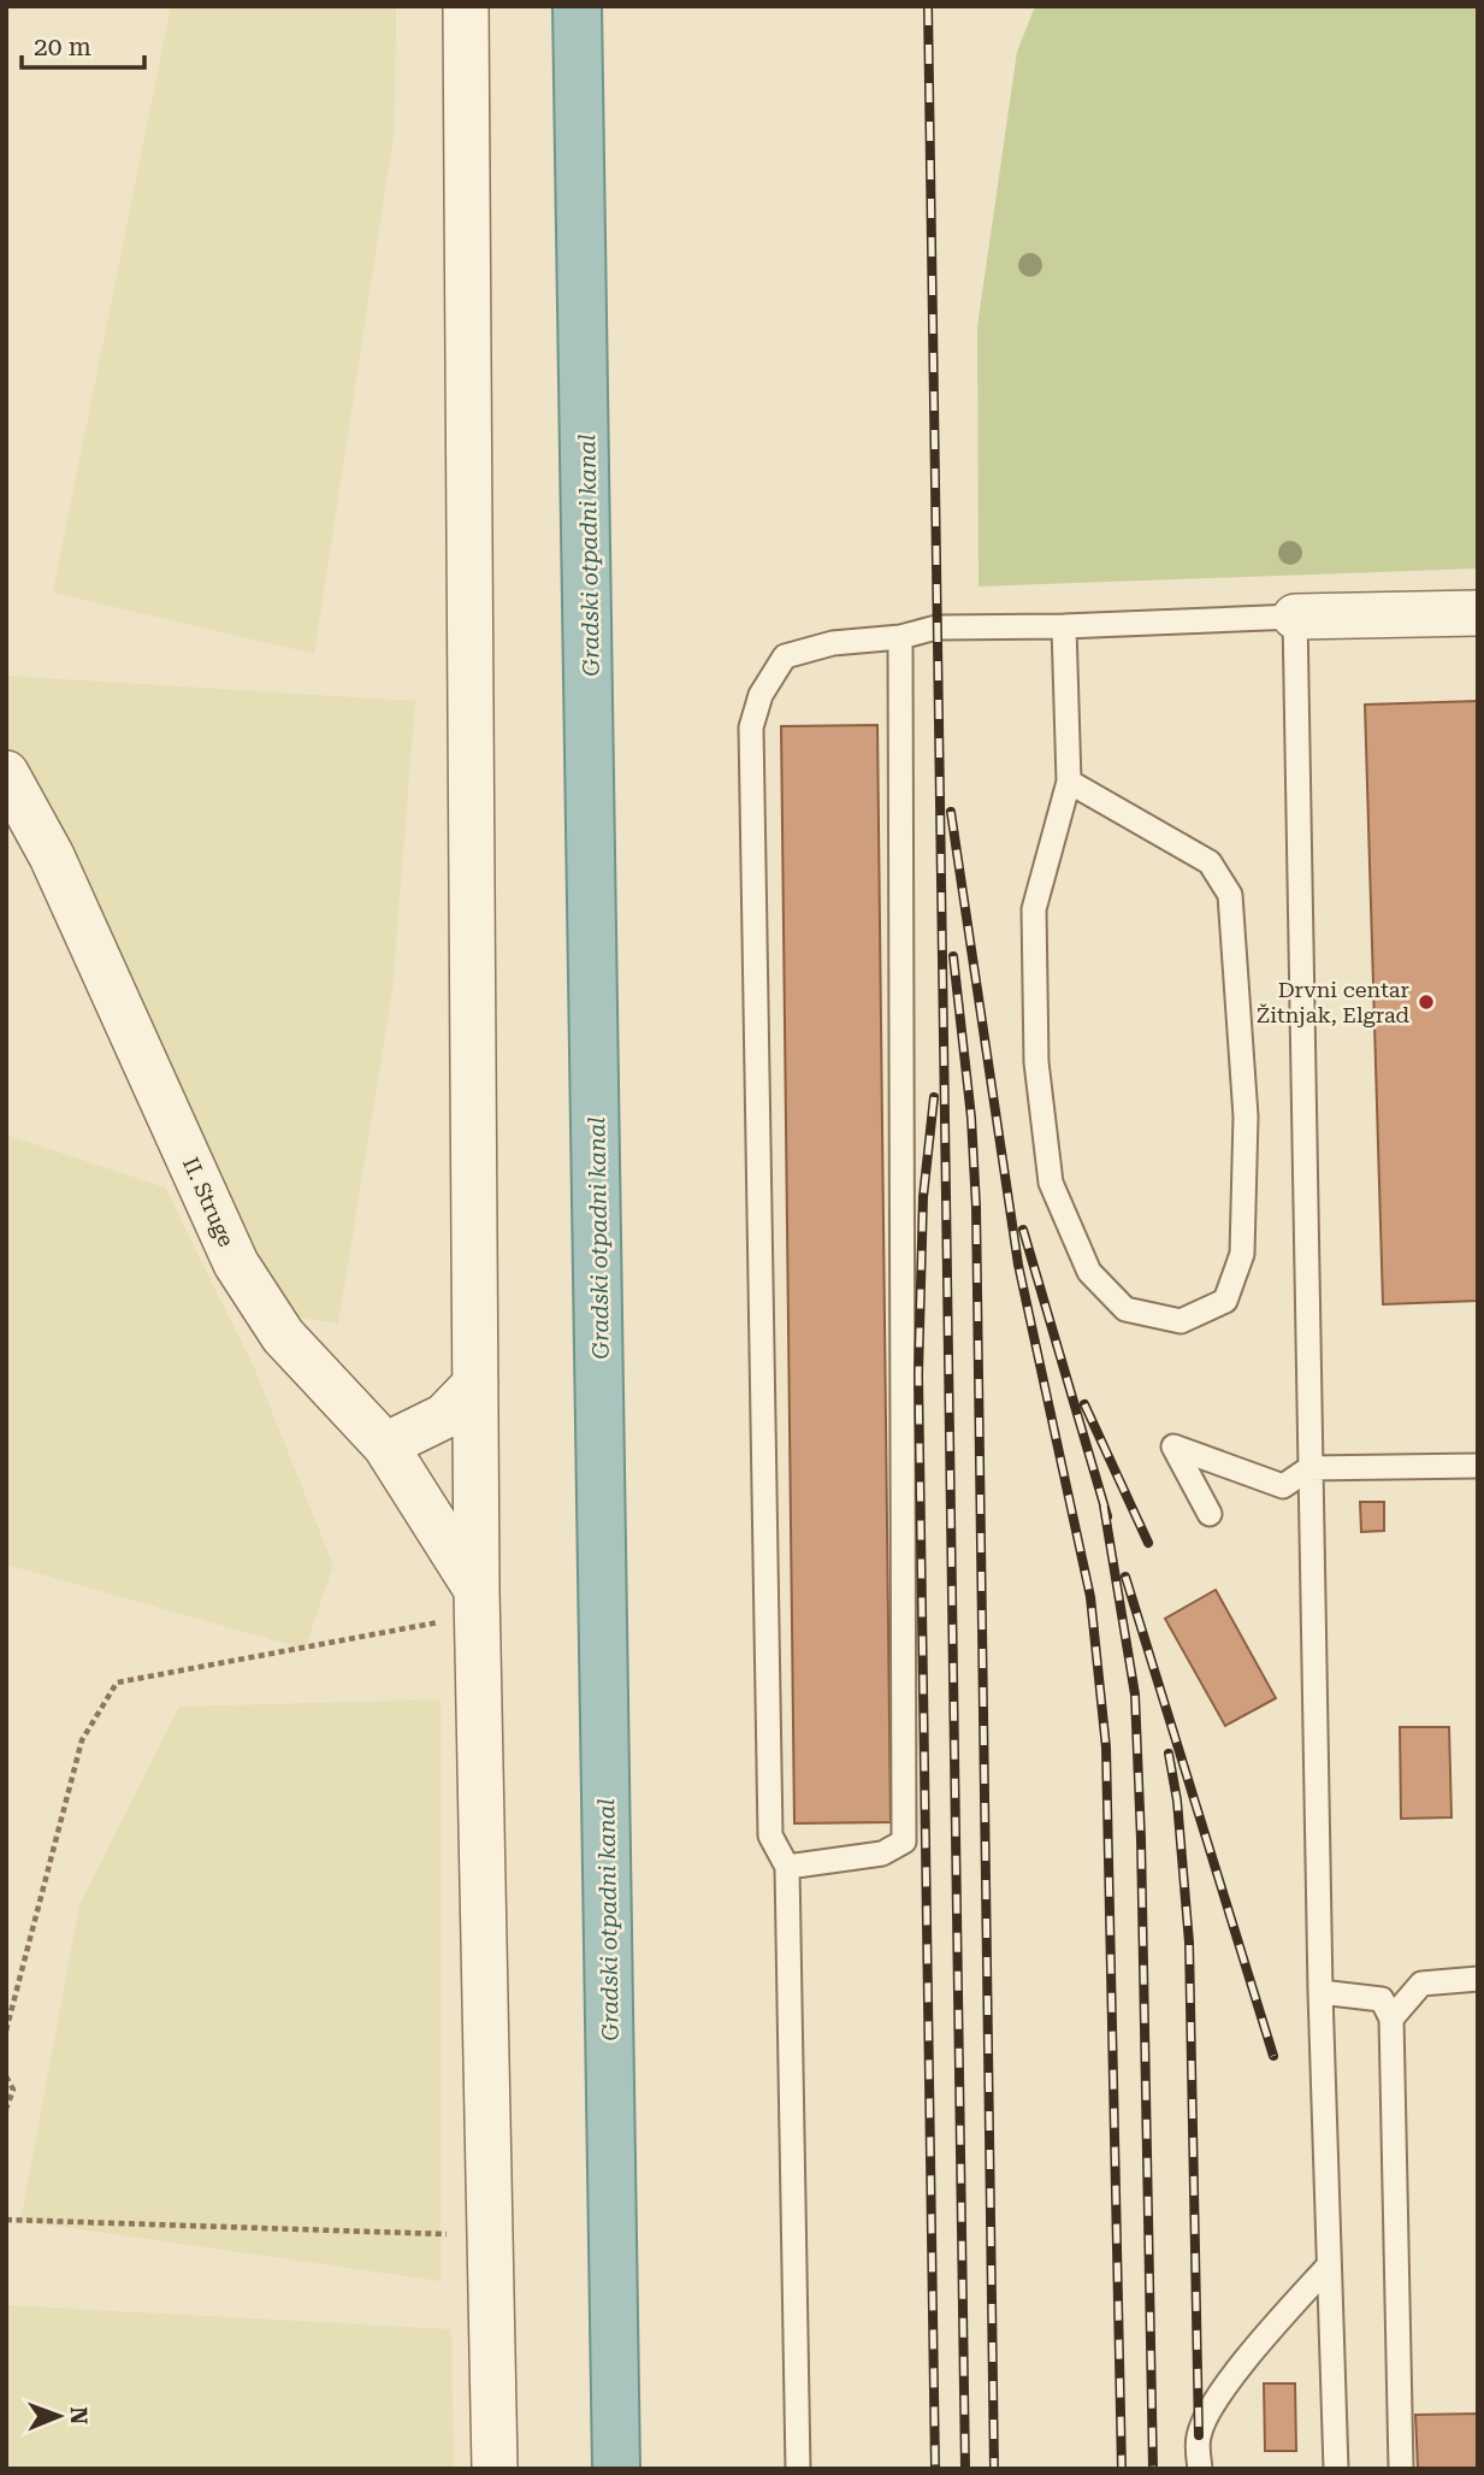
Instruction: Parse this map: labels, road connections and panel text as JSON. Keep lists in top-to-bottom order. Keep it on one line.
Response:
{"streets":{"street":["II. Struge"]},"water":["Gradski otpadni kanal"],"places":["Drvni centar Žitnjak, Elgrad"],"scale_bar":"20 m","north":"right"}
